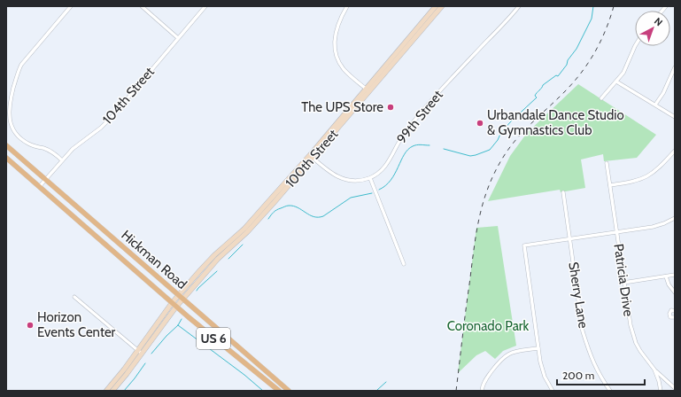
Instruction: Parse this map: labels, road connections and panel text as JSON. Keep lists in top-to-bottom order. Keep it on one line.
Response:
{"streets":{"main road":["100th Street","Hickman Road","US 6"],"street":["104th Street","99th Street","Patricia Drive","Sherry Lane"]},"crossings":[["104th Street","Hickman Road"],["100th Street","Hickman Road"]],"parks":["Coronado Park"],"places":["The UPS Store","Urbandale Dance Studio & Gymnastics Club","Horizon Events Center"],"scale_bar":"200 m","north":"top right"}
